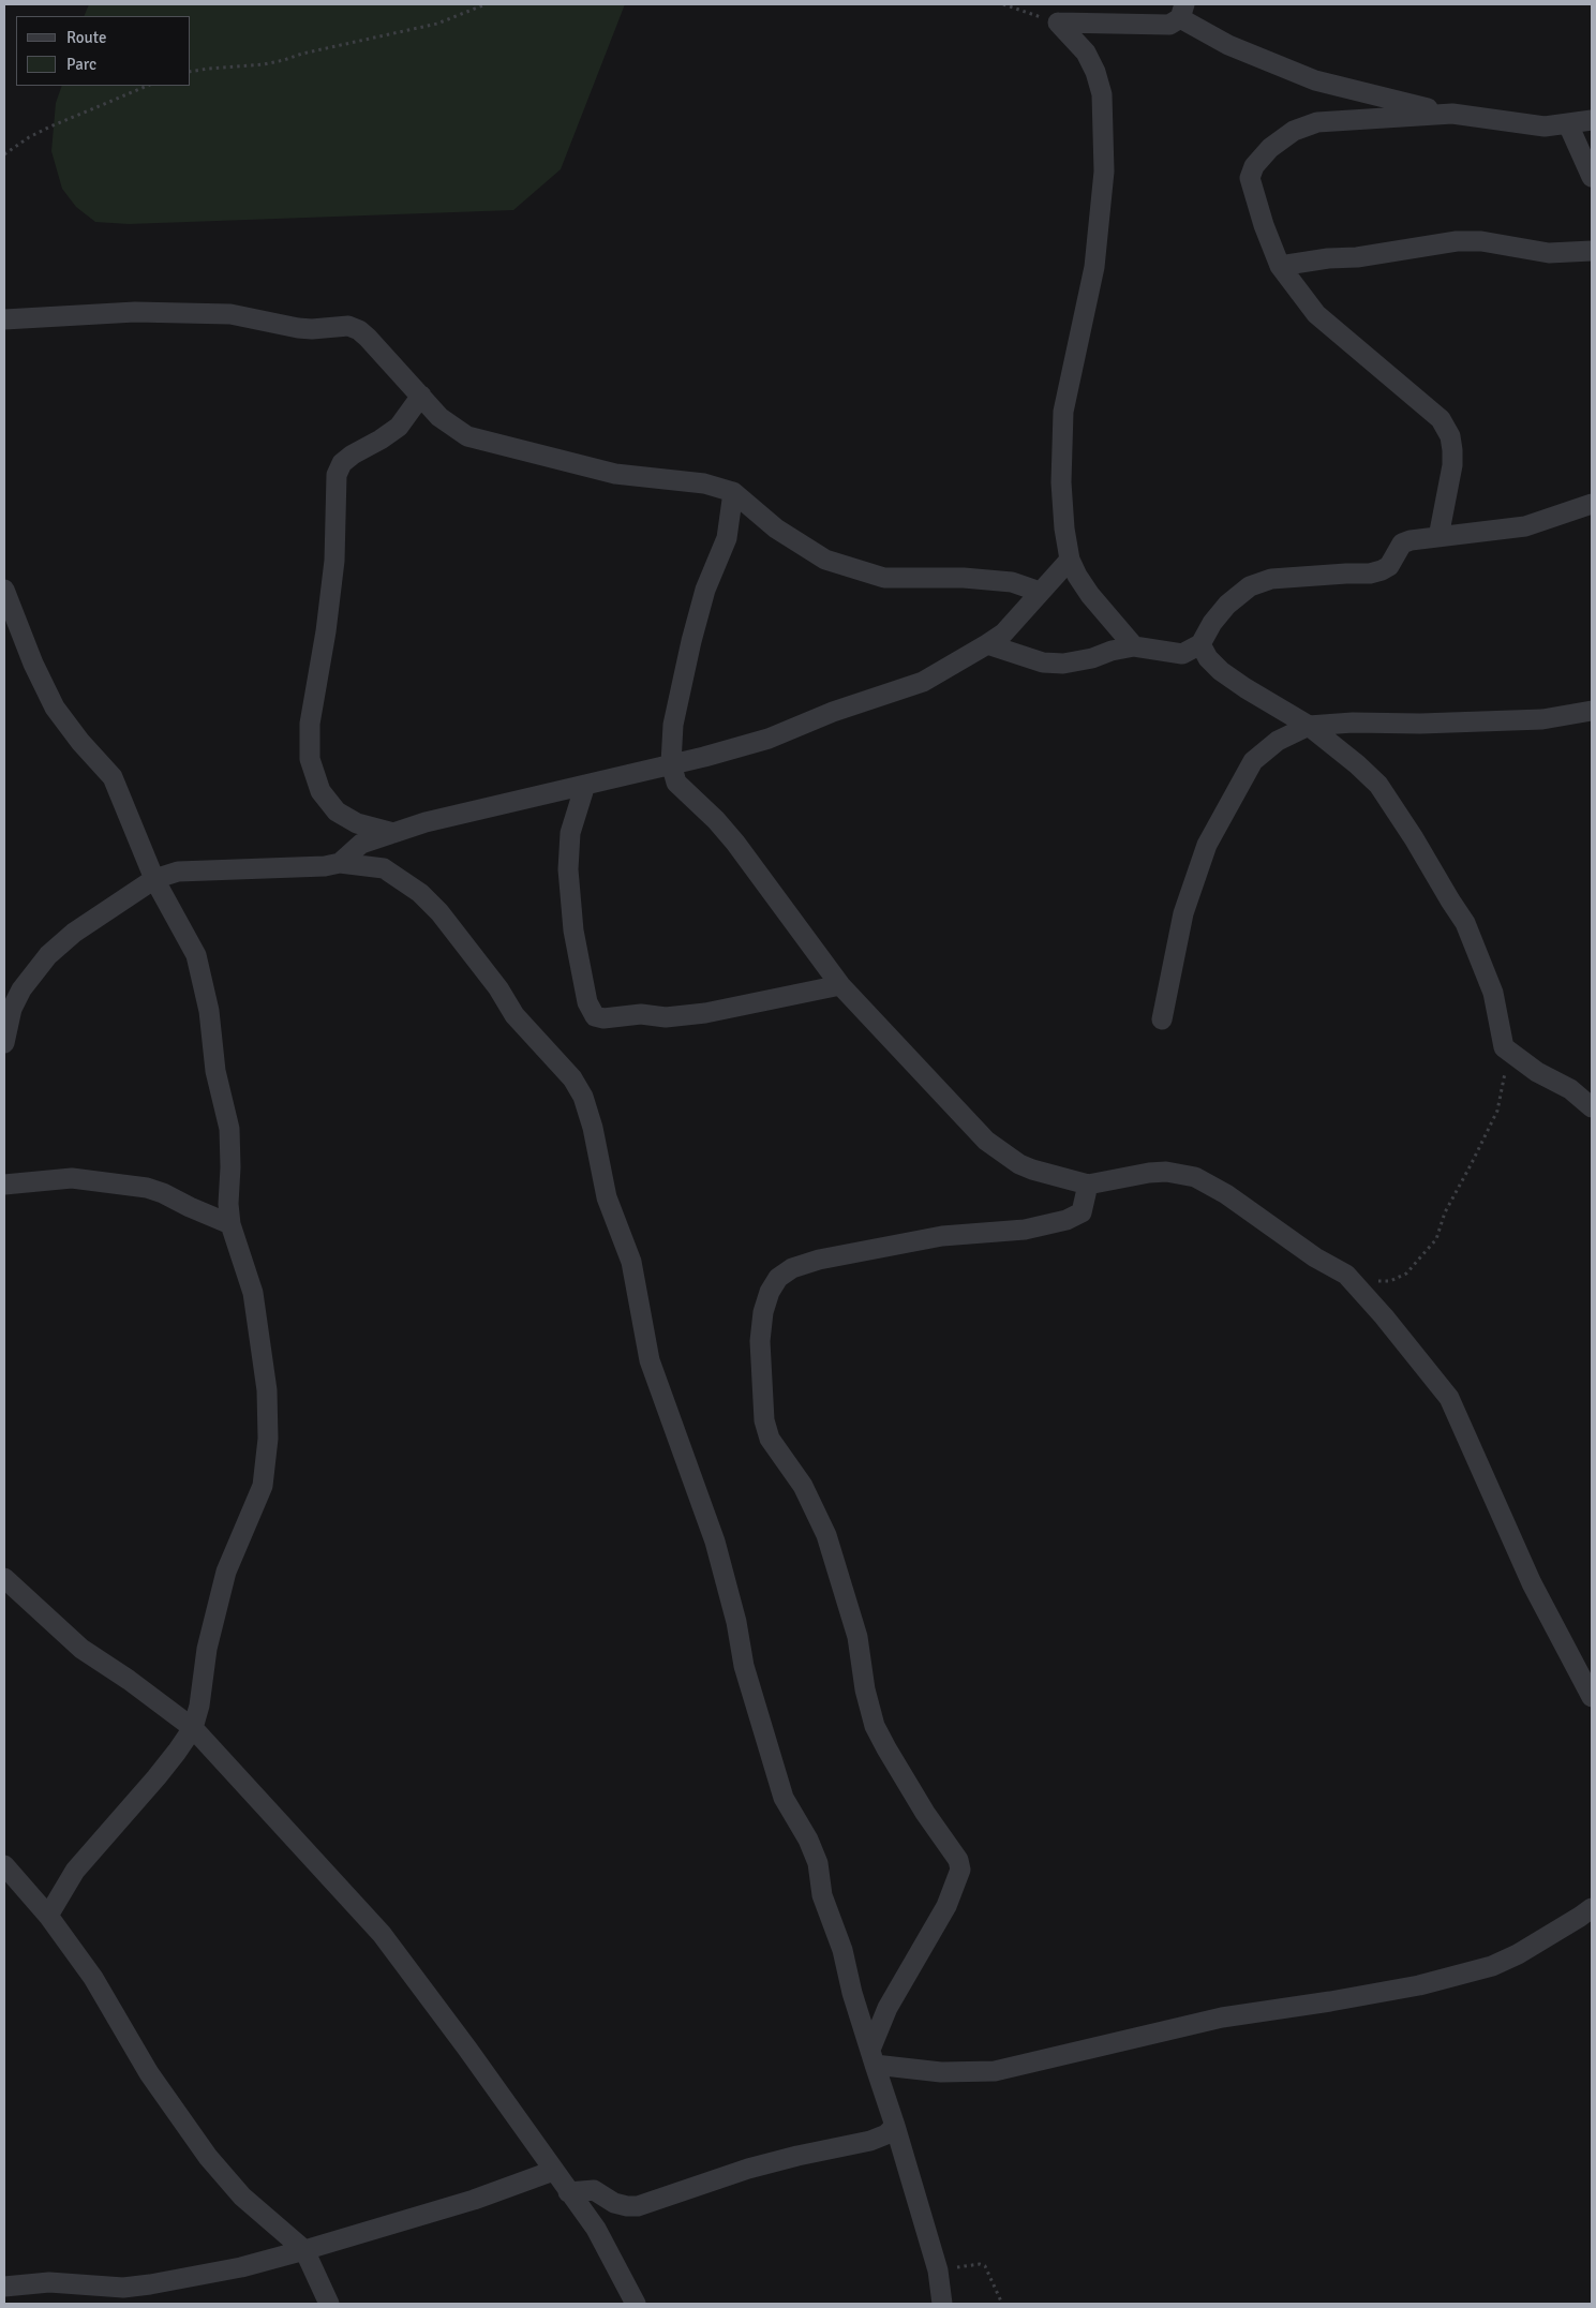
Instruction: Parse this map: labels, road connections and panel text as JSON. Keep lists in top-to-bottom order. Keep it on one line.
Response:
{"legend":["Route","Parc"]}
